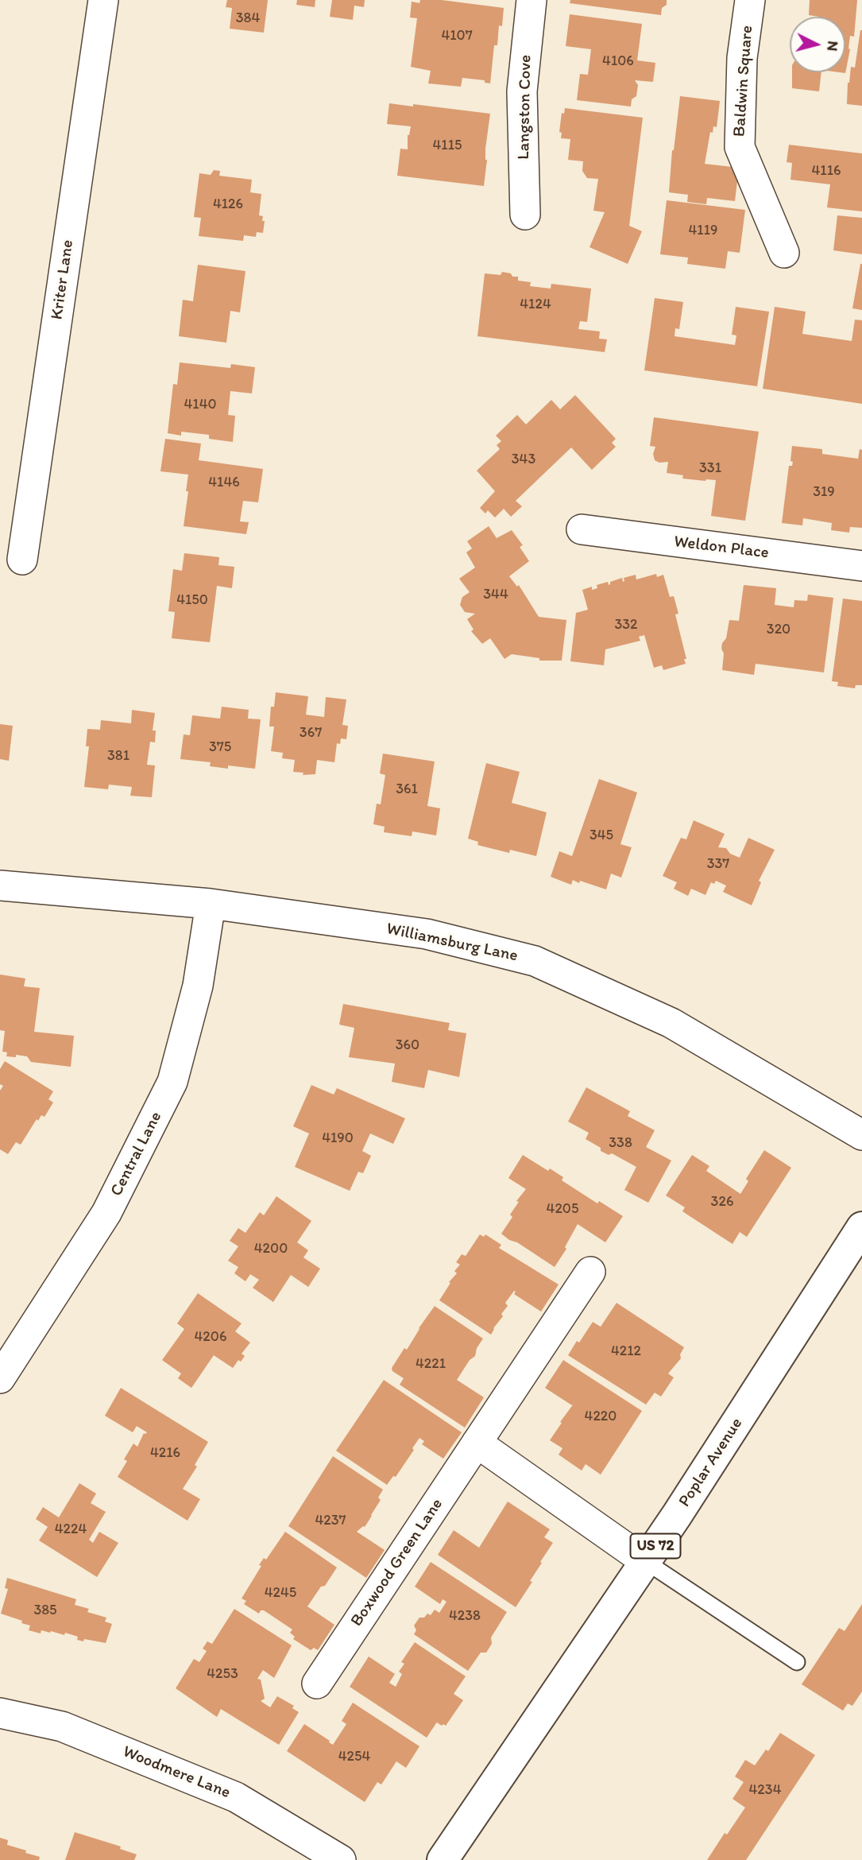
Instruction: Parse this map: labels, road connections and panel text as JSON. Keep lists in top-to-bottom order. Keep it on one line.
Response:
{"streets":{"main road":["Poplar Avenue","US 72"],"street":["Baldwin Square","Langston Cove","Kriter Lane","Weldon Place","Williamsburg Lane","Central Lane","Boxwood Green Lane","Woodmere Lane"]},"crossings":[["Williamsburg Lane","Central Lane"]],"house_numbers":["384","4107","4106","4115","4116","4126","4119","4124","4140","343","331","4146","319","344","4150","332","320","367","375","381","361","345","337","360","4190","338","326","4205","4200","4206","4212","4221","4220","4216","4237","4224","4245","385","4238","4253","4254","4234"],"north":"right"}
